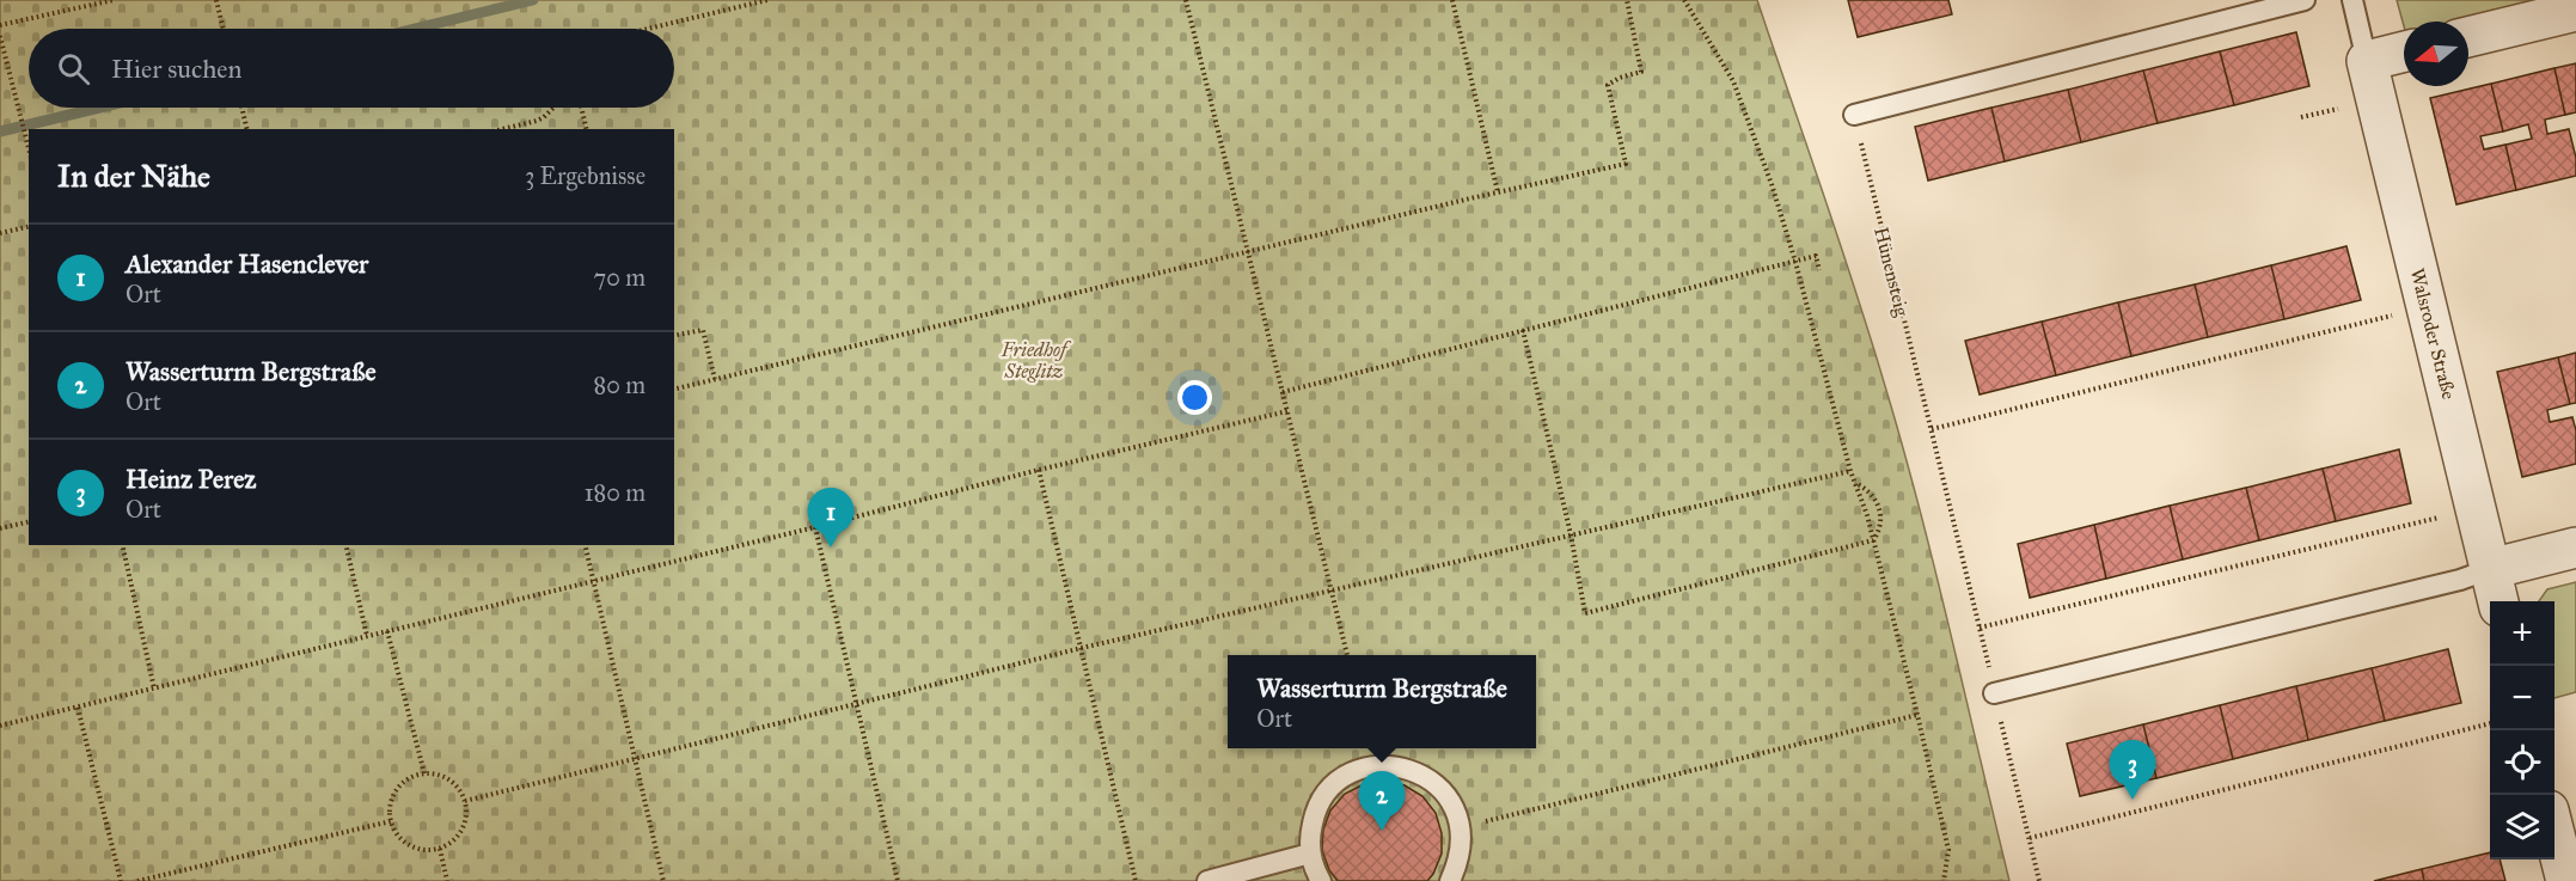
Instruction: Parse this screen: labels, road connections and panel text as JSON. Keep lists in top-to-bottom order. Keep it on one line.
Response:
{"streets":{"street":["Walsroder Straße"],"path":["Hünensteig"]},"parks":["Friedhof Steglitz"],"north":"left","page":{"search":"Hier suchen","heading":["In der Nähe","3 Ergebnisse"],"list":[{"mark":"1","name":"Alexander Hasenclever","note":"Ort","value":"70 m"},{"mark":"2","name":"Wasserturm Bergstraße","note":"Ort","value":"80 m"},{"mark":"3","name":"Heinz Perez","note":"Ort","value":"180 m"}],"pins":["1","3","2"],"map_buttons":["+","−"],"popup":["Wasserturm Bergstraße","Ort"]}}
